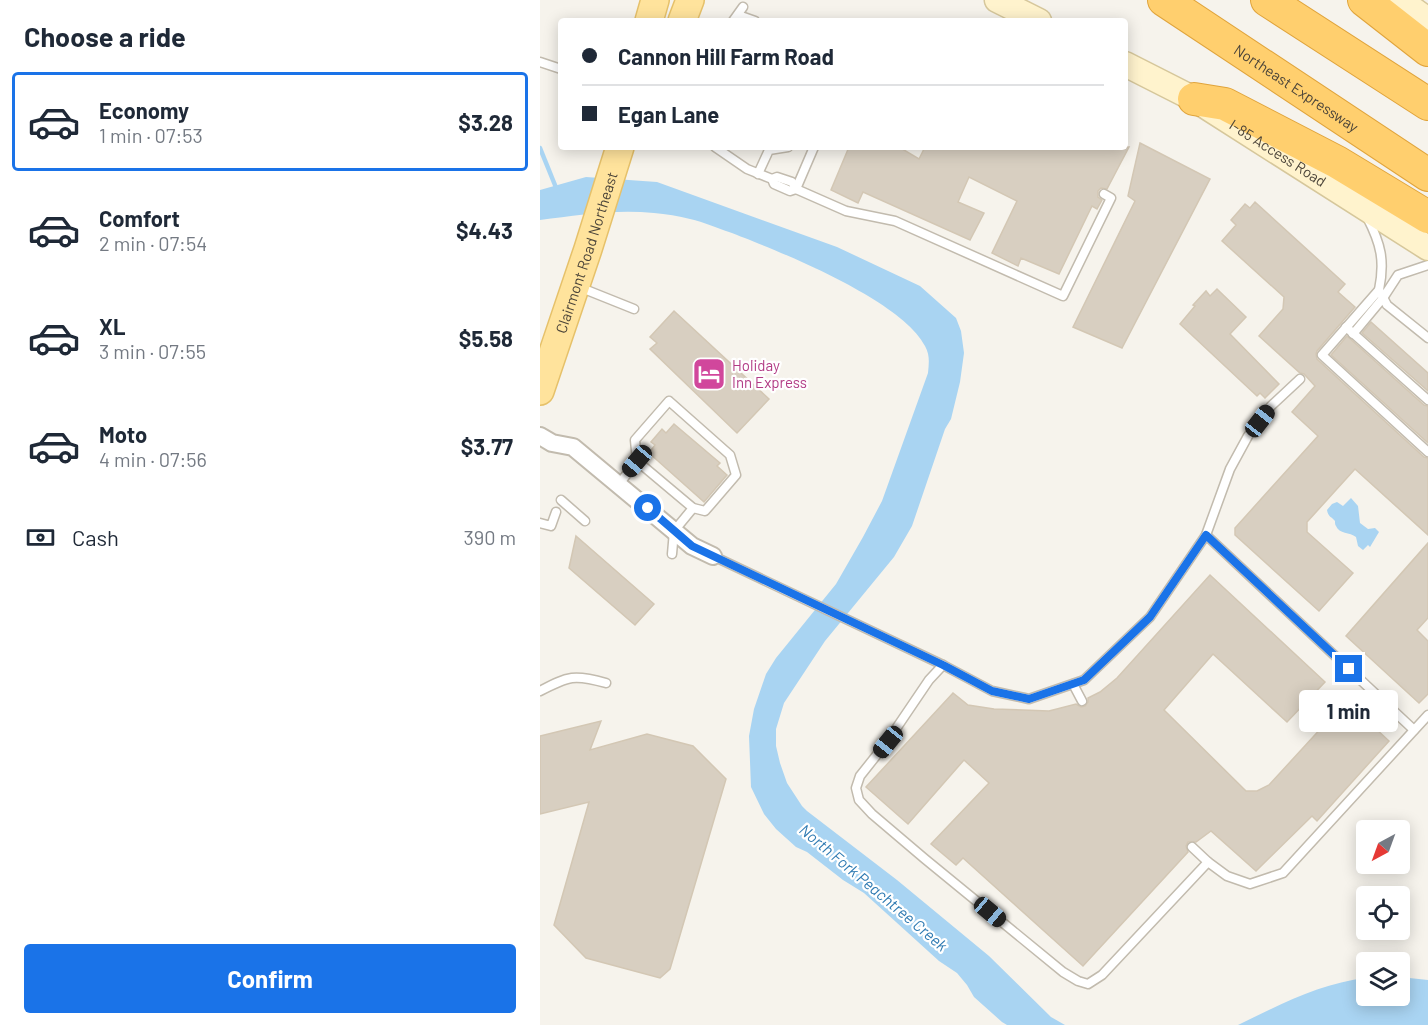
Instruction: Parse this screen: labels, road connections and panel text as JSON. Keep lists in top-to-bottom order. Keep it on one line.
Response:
{"streets":{"highway":["Northeast Expressway"],"main road":["I-85 Access Road","Clairmont Road Northeast"]},"water":["North Fork Peachtree Creek"],"places":{"hotel":["Holiday Inn Express"]},"north":"bottom left","page":{"heading":"Choose a ride","banner":["Cannon Hill Farm Road","Egan Lane"],"list":[{"name":"Economy","note":"1 min · 07:53","value":"$3.28"},{"name":"Comfort","note":"2 min · 07:54","value":"$4.43"},{"name":"XL","note":"3 min · 07:55","value":"$5.58"},{"name":"Moto","note":"4 min · 07:56","value":"$3.77"}],"pay":["Cash","390 m"],"bubble":"1 min","buttons":"Confirm"}}
